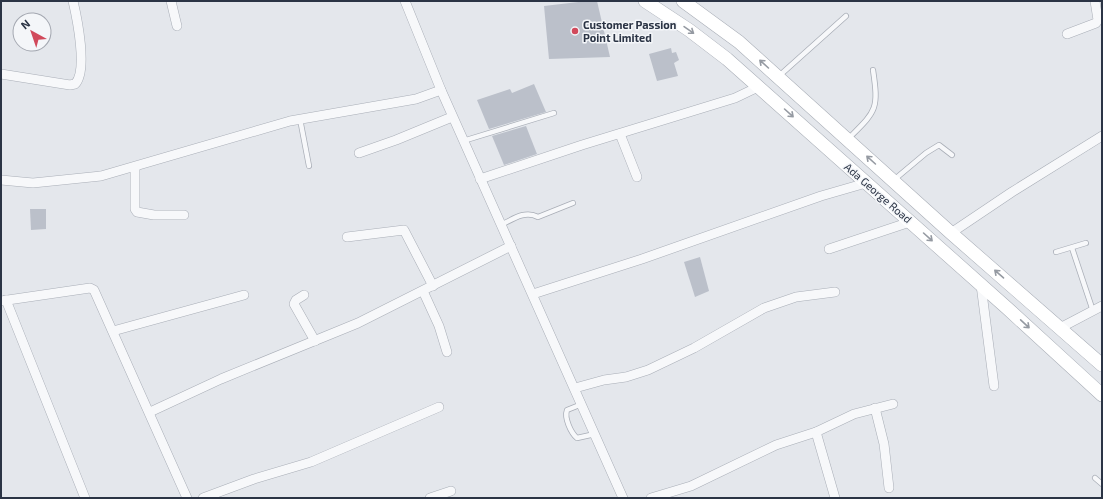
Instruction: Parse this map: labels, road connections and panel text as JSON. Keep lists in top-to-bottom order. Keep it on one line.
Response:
{"streets":{"main road":["Ada George Road"]},"places":["Customer Passion Point Limited"],"north":"top left"}
